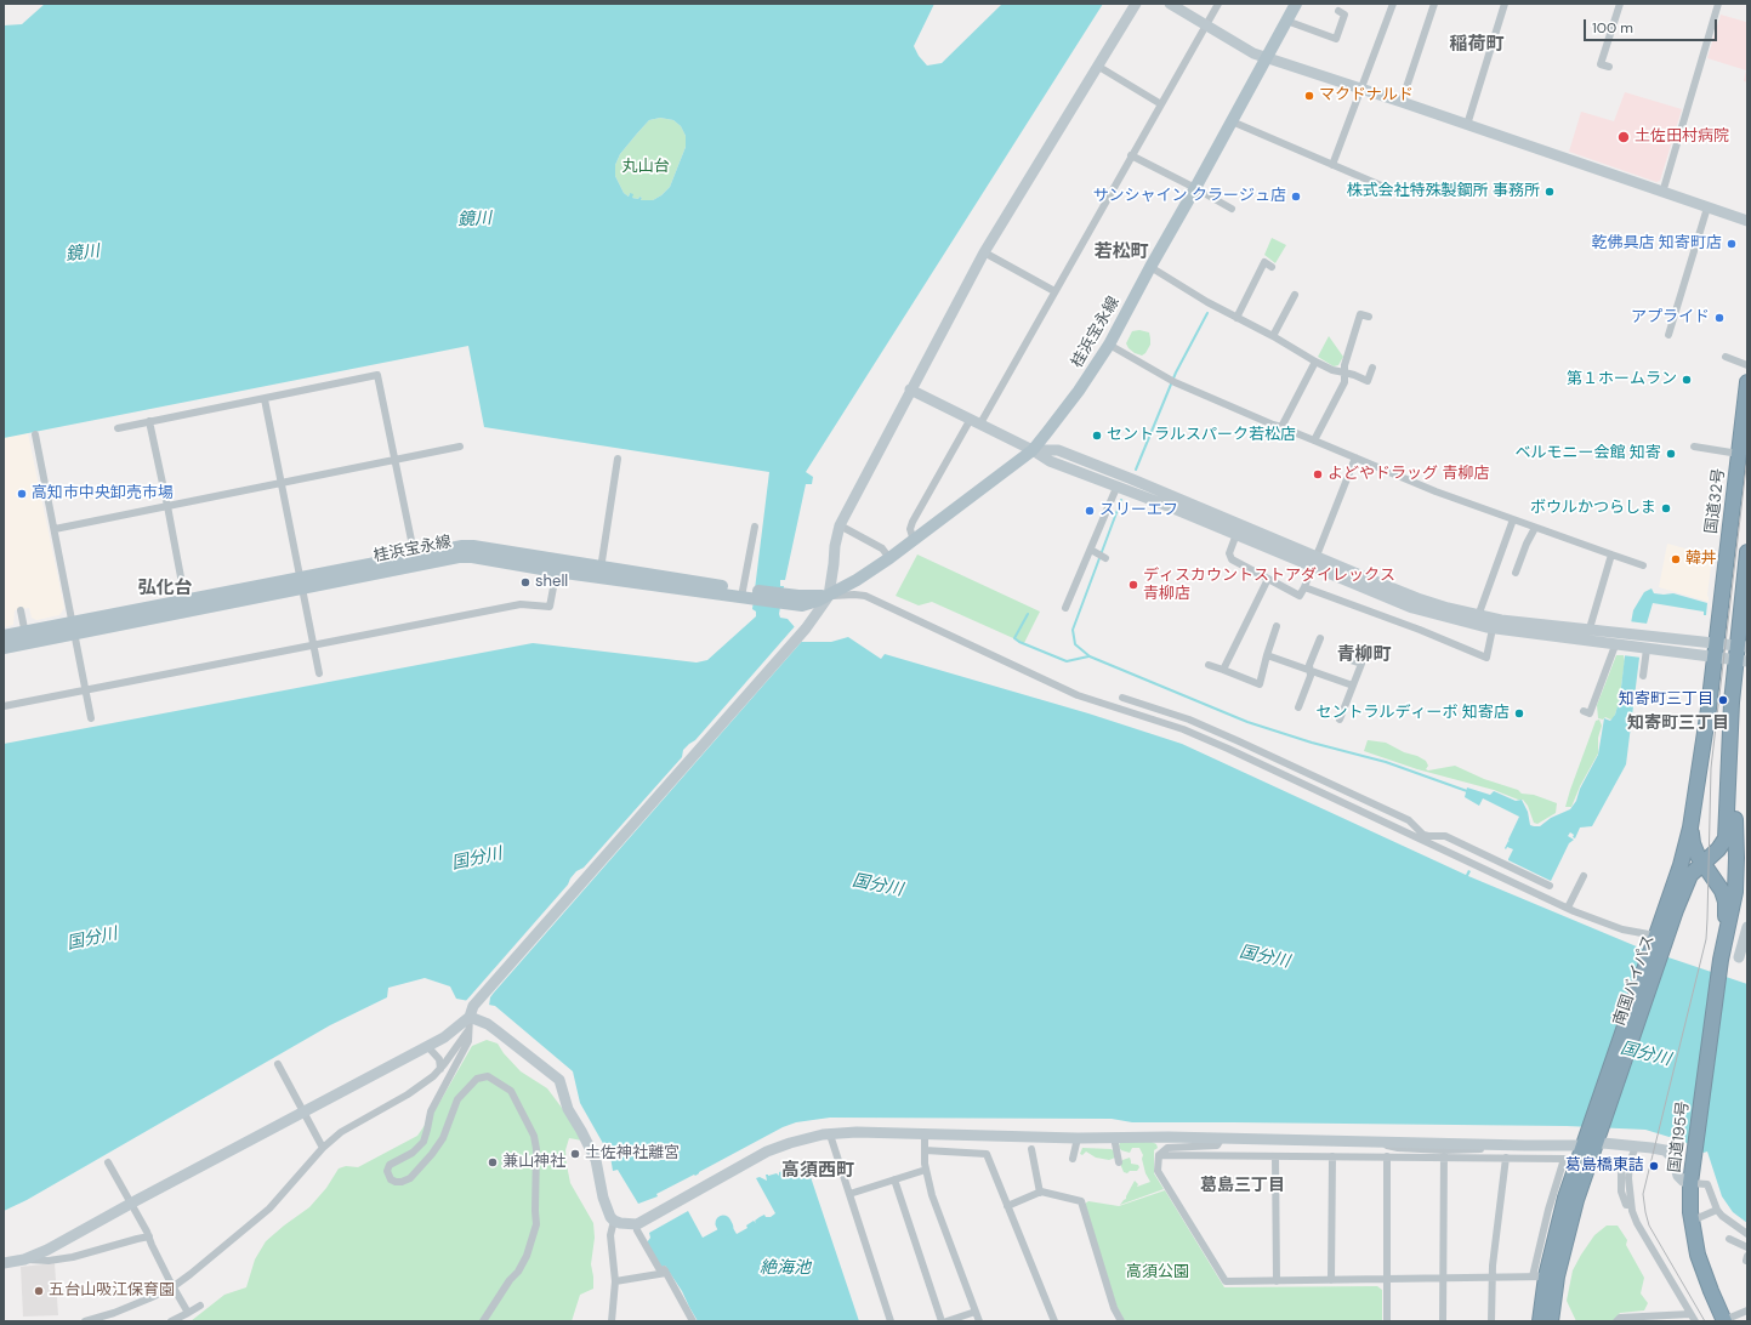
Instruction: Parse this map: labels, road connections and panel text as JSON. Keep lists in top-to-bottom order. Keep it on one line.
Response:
{"streets":{"highway":["国道32号","南国バイパス","国道195号"],"main road":["桂浜宝永線"]},"crossings":[["国道32号","南国バイパス"],["南国バイパス","国道195号"]],"districts":["稲荷町","若松町","弘化台","青柳町","知寄町三丁目","高須西町","葛島三丁目"],"water":["鏡川","国分川","絶海池"],"parks":["丸山台","高須公園"],"places":["マクドナルド","土佐田村病院","株式会社特殊製鋼所 事務所","サンシャイン クラージュ店","乾佛具店 知寄町店","アプライド","第１ホームラン","セントラルスパーク若松店","ベルモニー会館 知寄","よどやドラッグ 青柳店","高知市中央卸売市場","ボウルかつらしま","スリーエフ","韓丼","shell","ディスカウントストアダイレックス 青柳店","知寄町三丁目","セントラルディーボ 知寄店","土佐神社離宮","兼山神社","葛島橋東詰","五台山吸江保育園"],"scale_bar":"100 m"}
